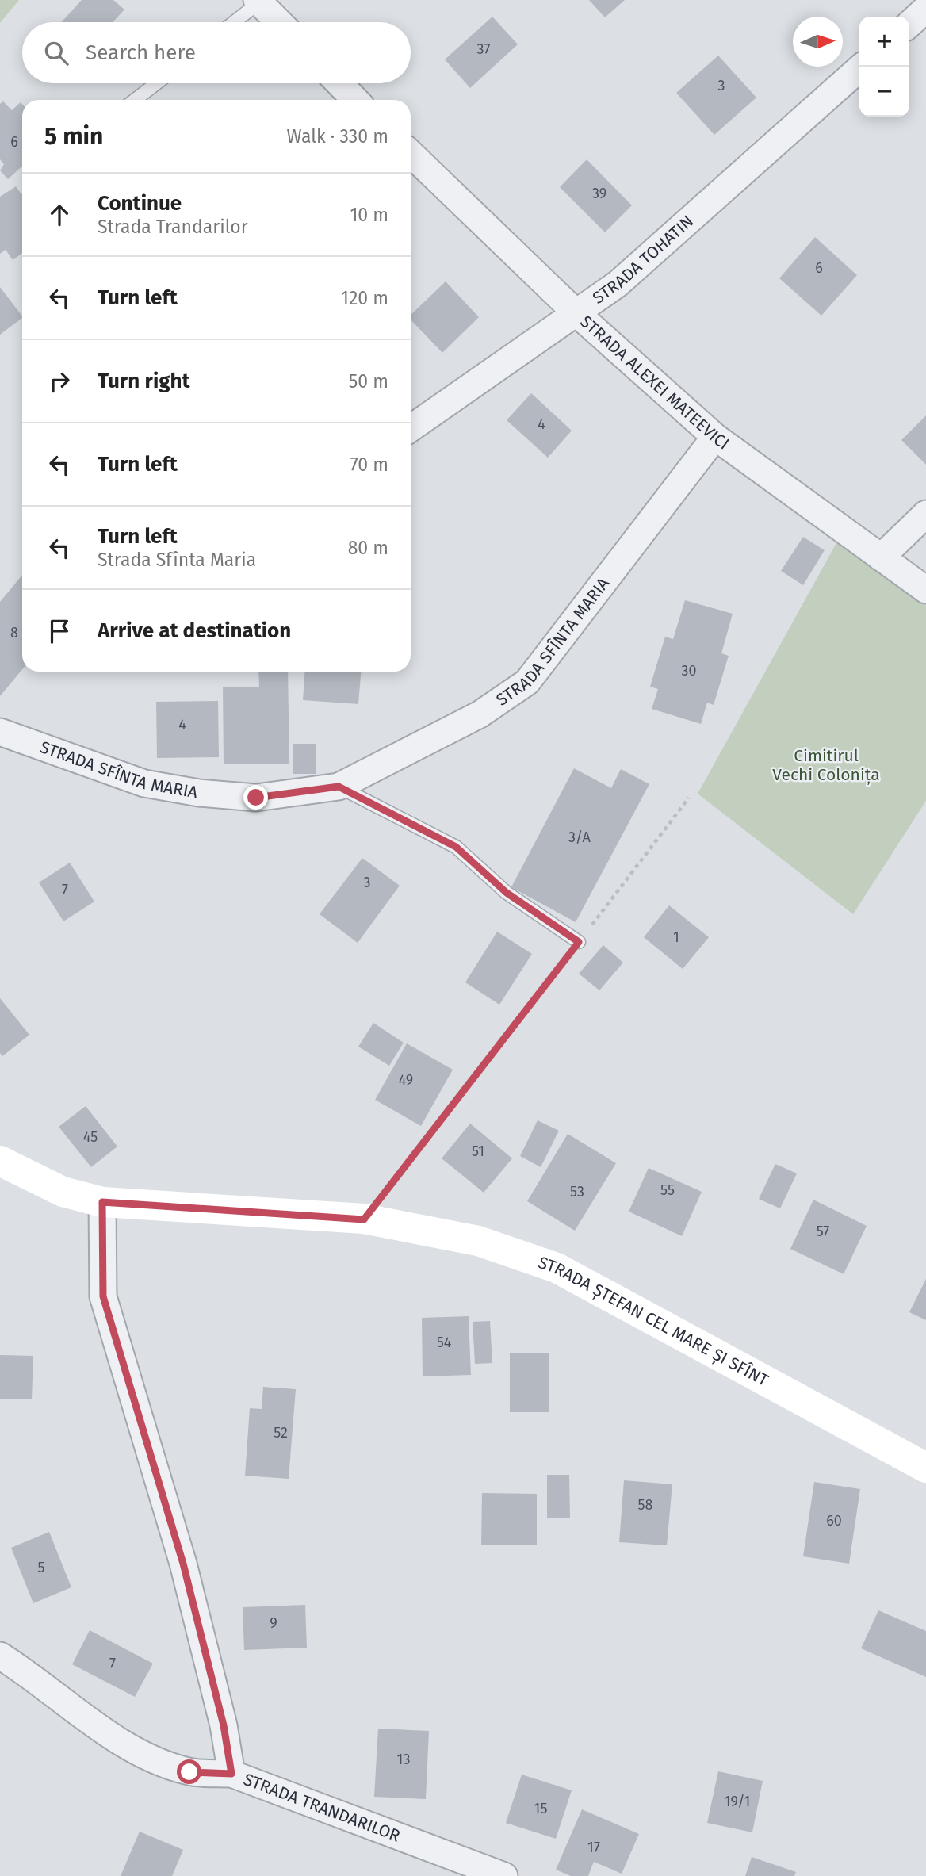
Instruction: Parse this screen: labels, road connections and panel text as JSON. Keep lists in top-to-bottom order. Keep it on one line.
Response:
{"streets":{"street":["STRADA TOHATIN","STRADA ALEXEI MATEEVICI","STRADA SFÎNTA MARIA","STRADA ȘTEFAN CEL MARE ȘI SFÎNT","STRADA TRANDARILOR"]},"crossings":[["STRADA TOHATIN","STRADA ALEXEI MATEEVICI"],["STRADA ALEXEI MATEEVICI","STRADA SFÎNTA MARIA"]],"parks":["Cimitirul Vechi Colonița"],"house_numbers":["37","3","6","39","6","4","8","30","4","3/A","3","7","1","49","45","51","55","53","57","54","52","58","60","5","9","7","13","19/1","15","17"],"north":"right","page":{"map_buttons":["+","−"],"search":"Search here","heading":["5 min","Walk · 330 m"],"list":[["Continue","Strada Trandarilor","10 m"],["Turn left","120 m"],["Turn right","50 m"],["Turn left","70 m"],["Turn left","Strada Sfînta Maria","80 m"],"Arrive at destination"]}}
